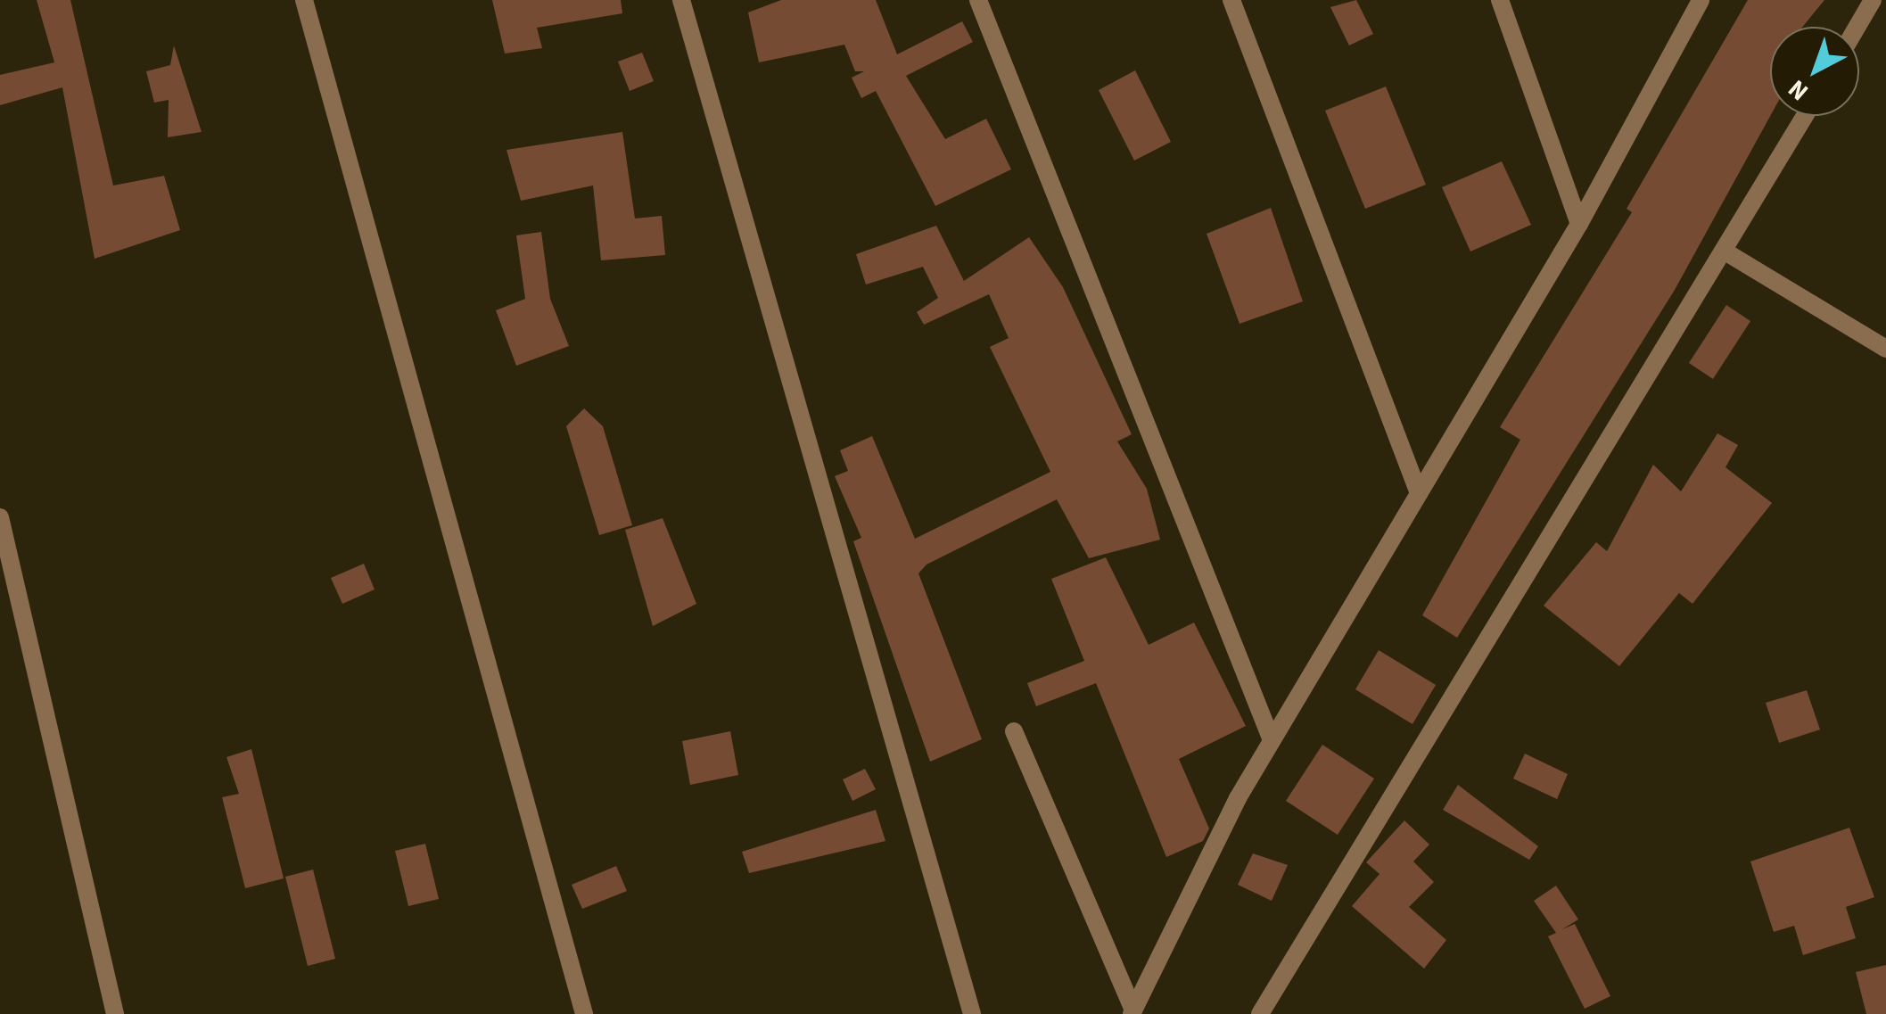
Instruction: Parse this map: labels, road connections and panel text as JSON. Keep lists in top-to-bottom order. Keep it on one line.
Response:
{"north":"bottom left"}
